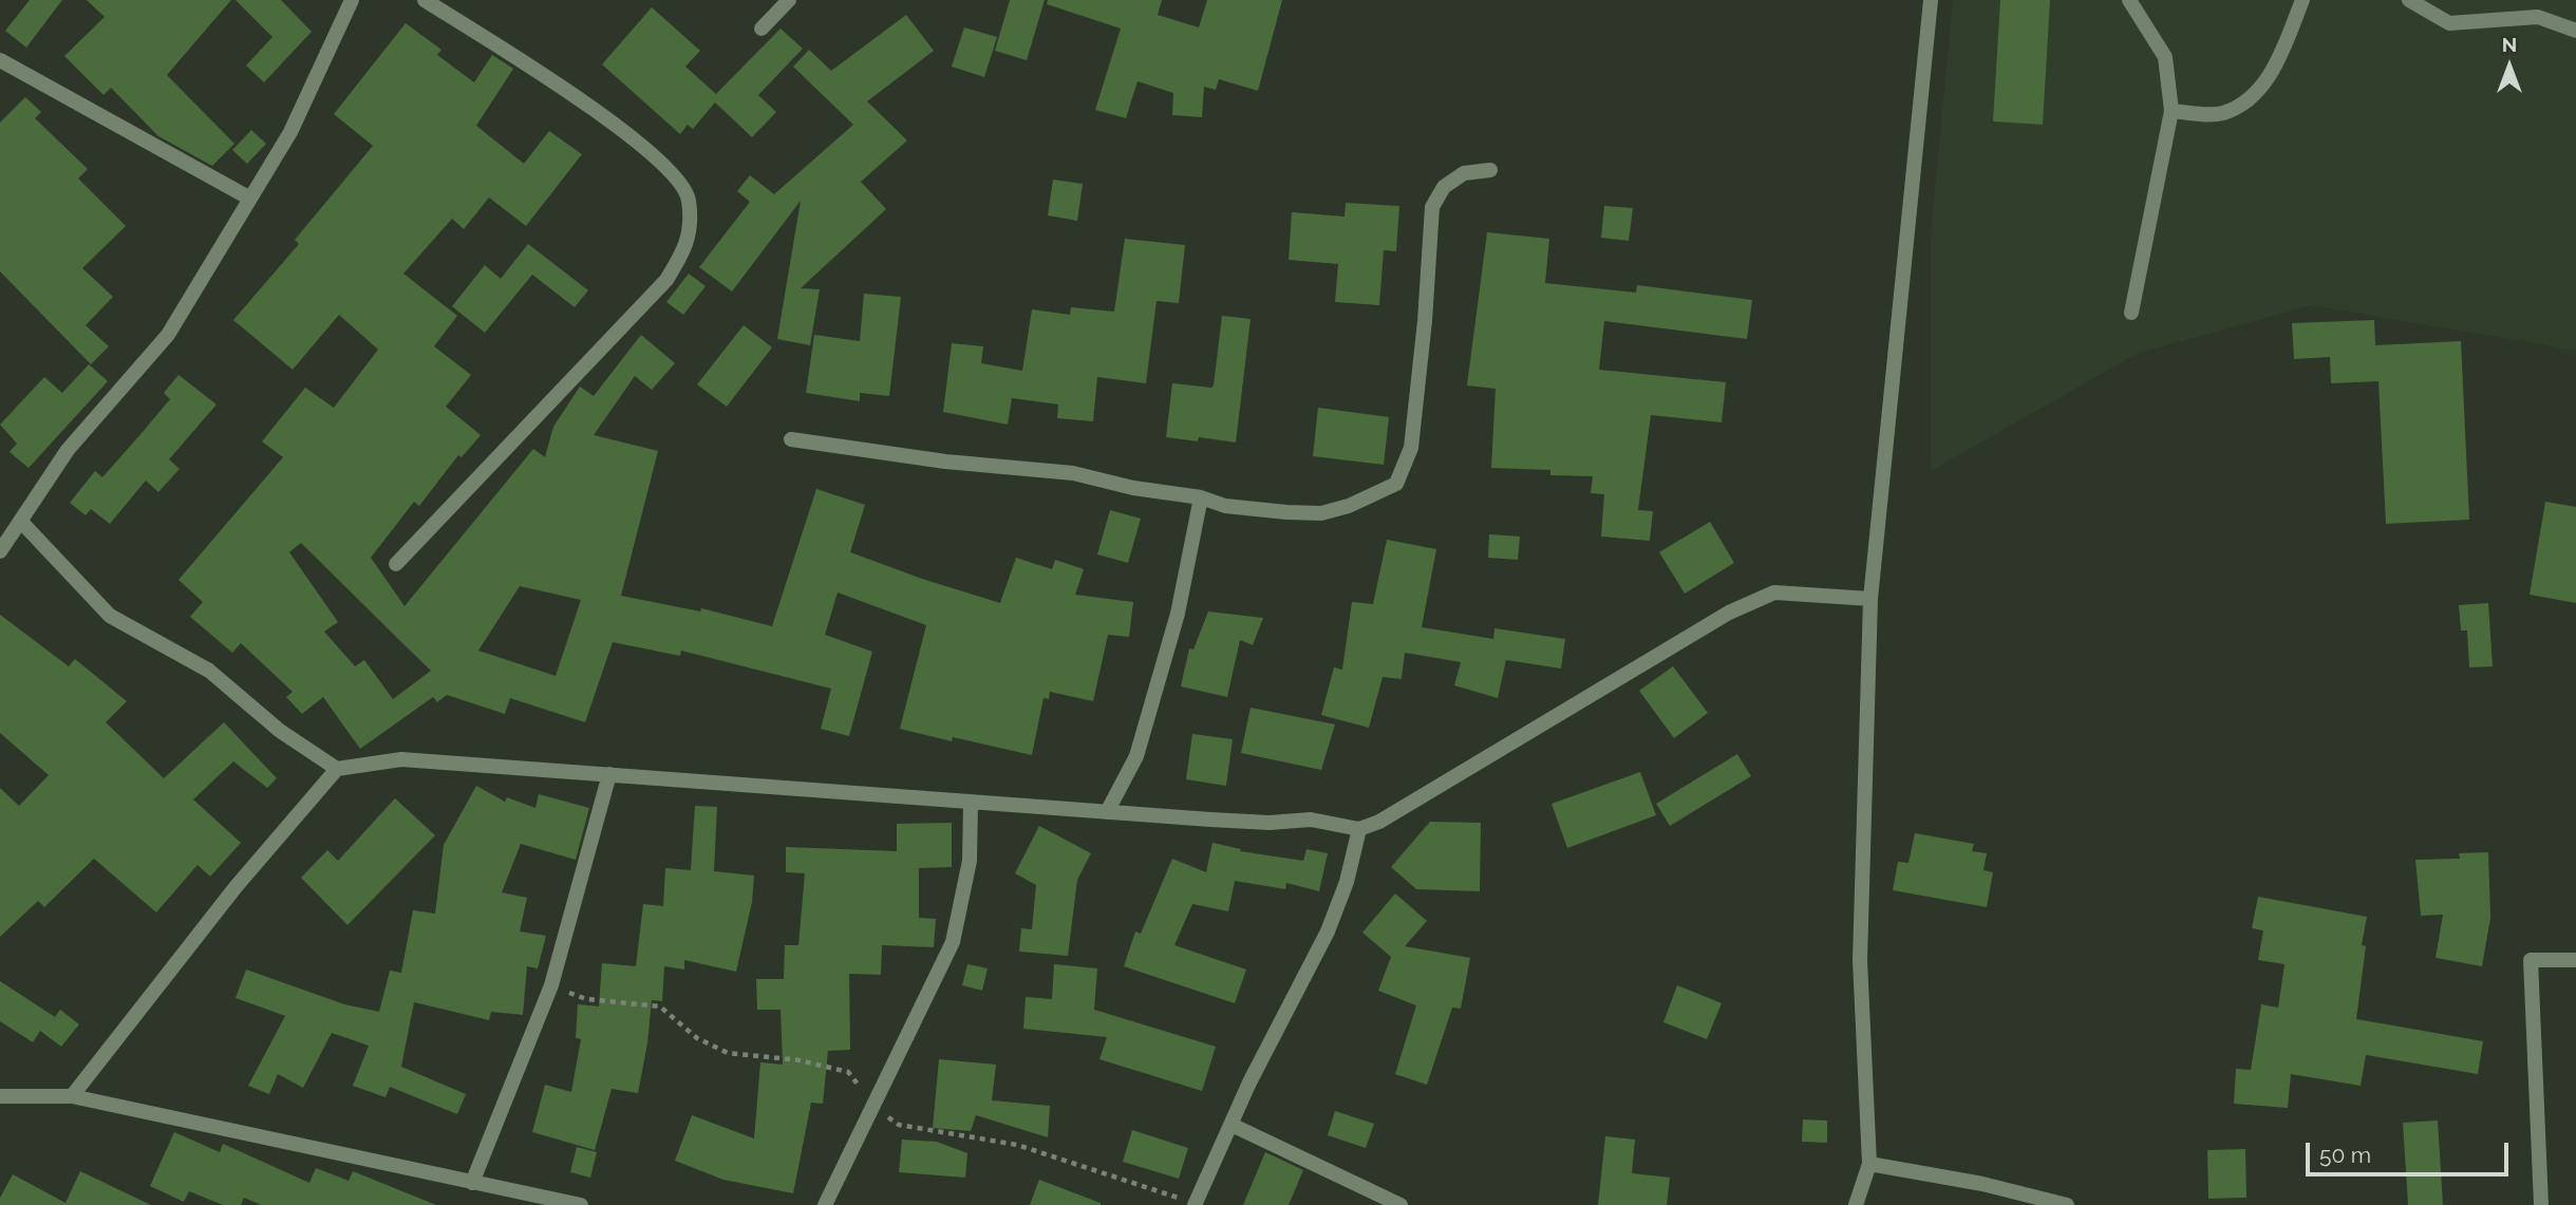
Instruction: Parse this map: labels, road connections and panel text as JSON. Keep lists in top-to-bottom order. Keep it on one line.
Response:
{"scale_bar":"50 m","north":"top"}
